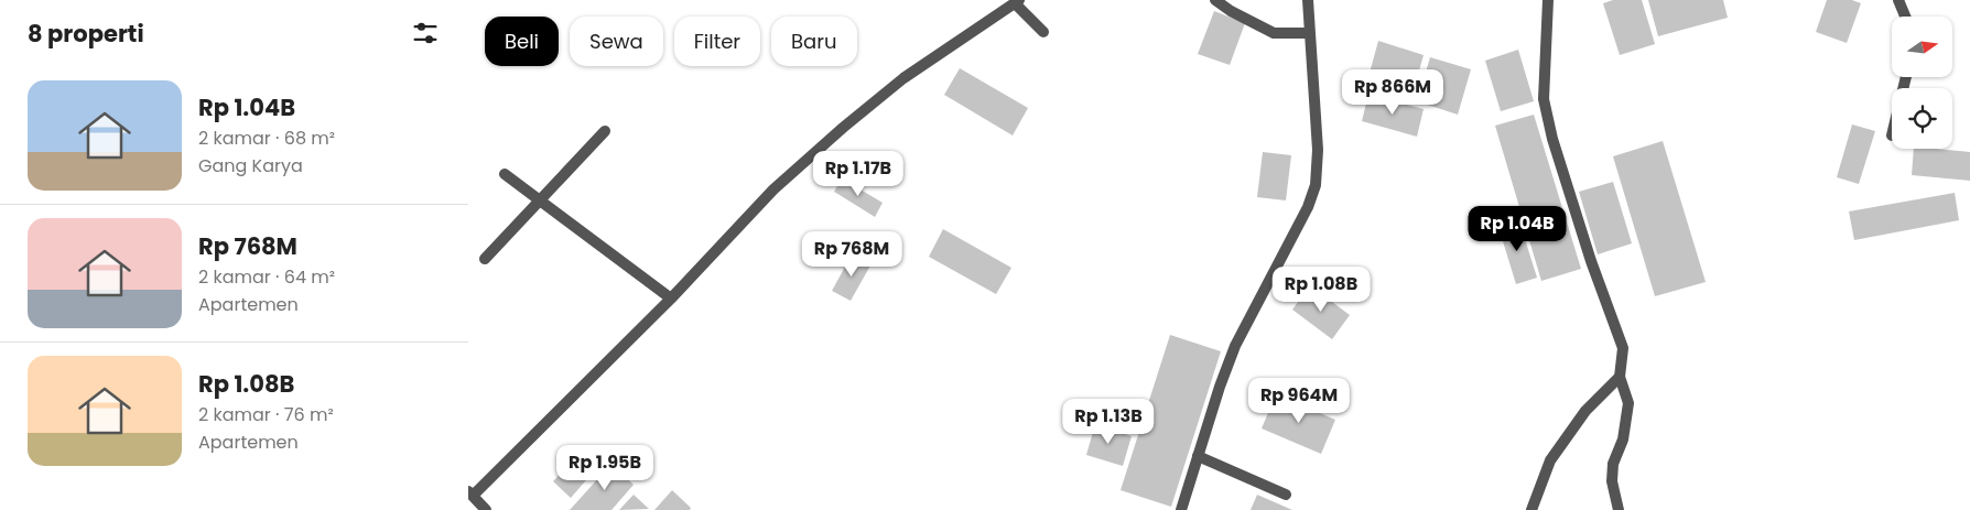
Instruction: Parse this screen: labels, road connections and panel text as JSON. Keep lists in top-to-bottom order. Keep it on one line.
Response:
{"north":"right","page":{"heading":"8 properti","chip":["Beli","Sewa","Filter","Baru"],"list":[{"name":"Rp 1.04B","note":"2 kamar · 68 m² · Gang Karya"},{"name":"Rp 768M","note":"2 kamar · 64 m² · Apartemen"},{"name":"Rp 1.08B","note":"2 kamar · 76 m² · Apartemen"}],"price":["Rp 866M","Rp 1.17B","Rp 1.04B","Rp 768M","Rp 1.08B","Rp 964M","Rp 1.13B","Rp 1.95B"]}}
